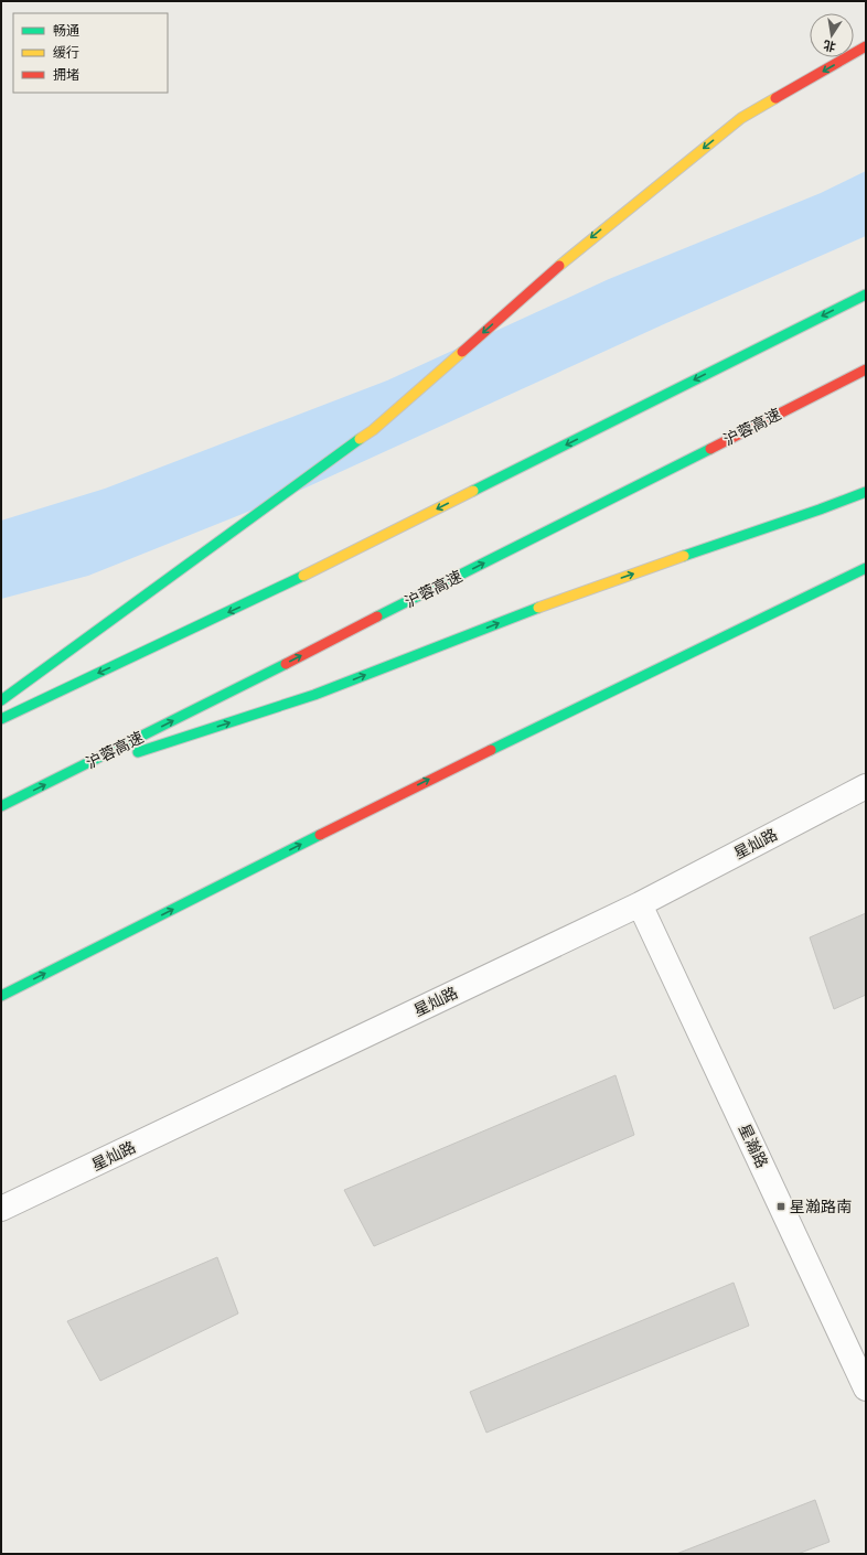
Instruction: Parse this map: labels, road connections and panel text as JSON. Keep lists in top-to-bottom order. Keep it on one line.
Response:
{"streets":{"highway":["沪蓉高速"],"street":["星灿路","星瀚路"]},"crossings":[["星灿路","星瀚路"]],"places":{"transit":["星瀚路南"]},"legend":["畅通","缓行","拥堵"],"north":"bottom"}
